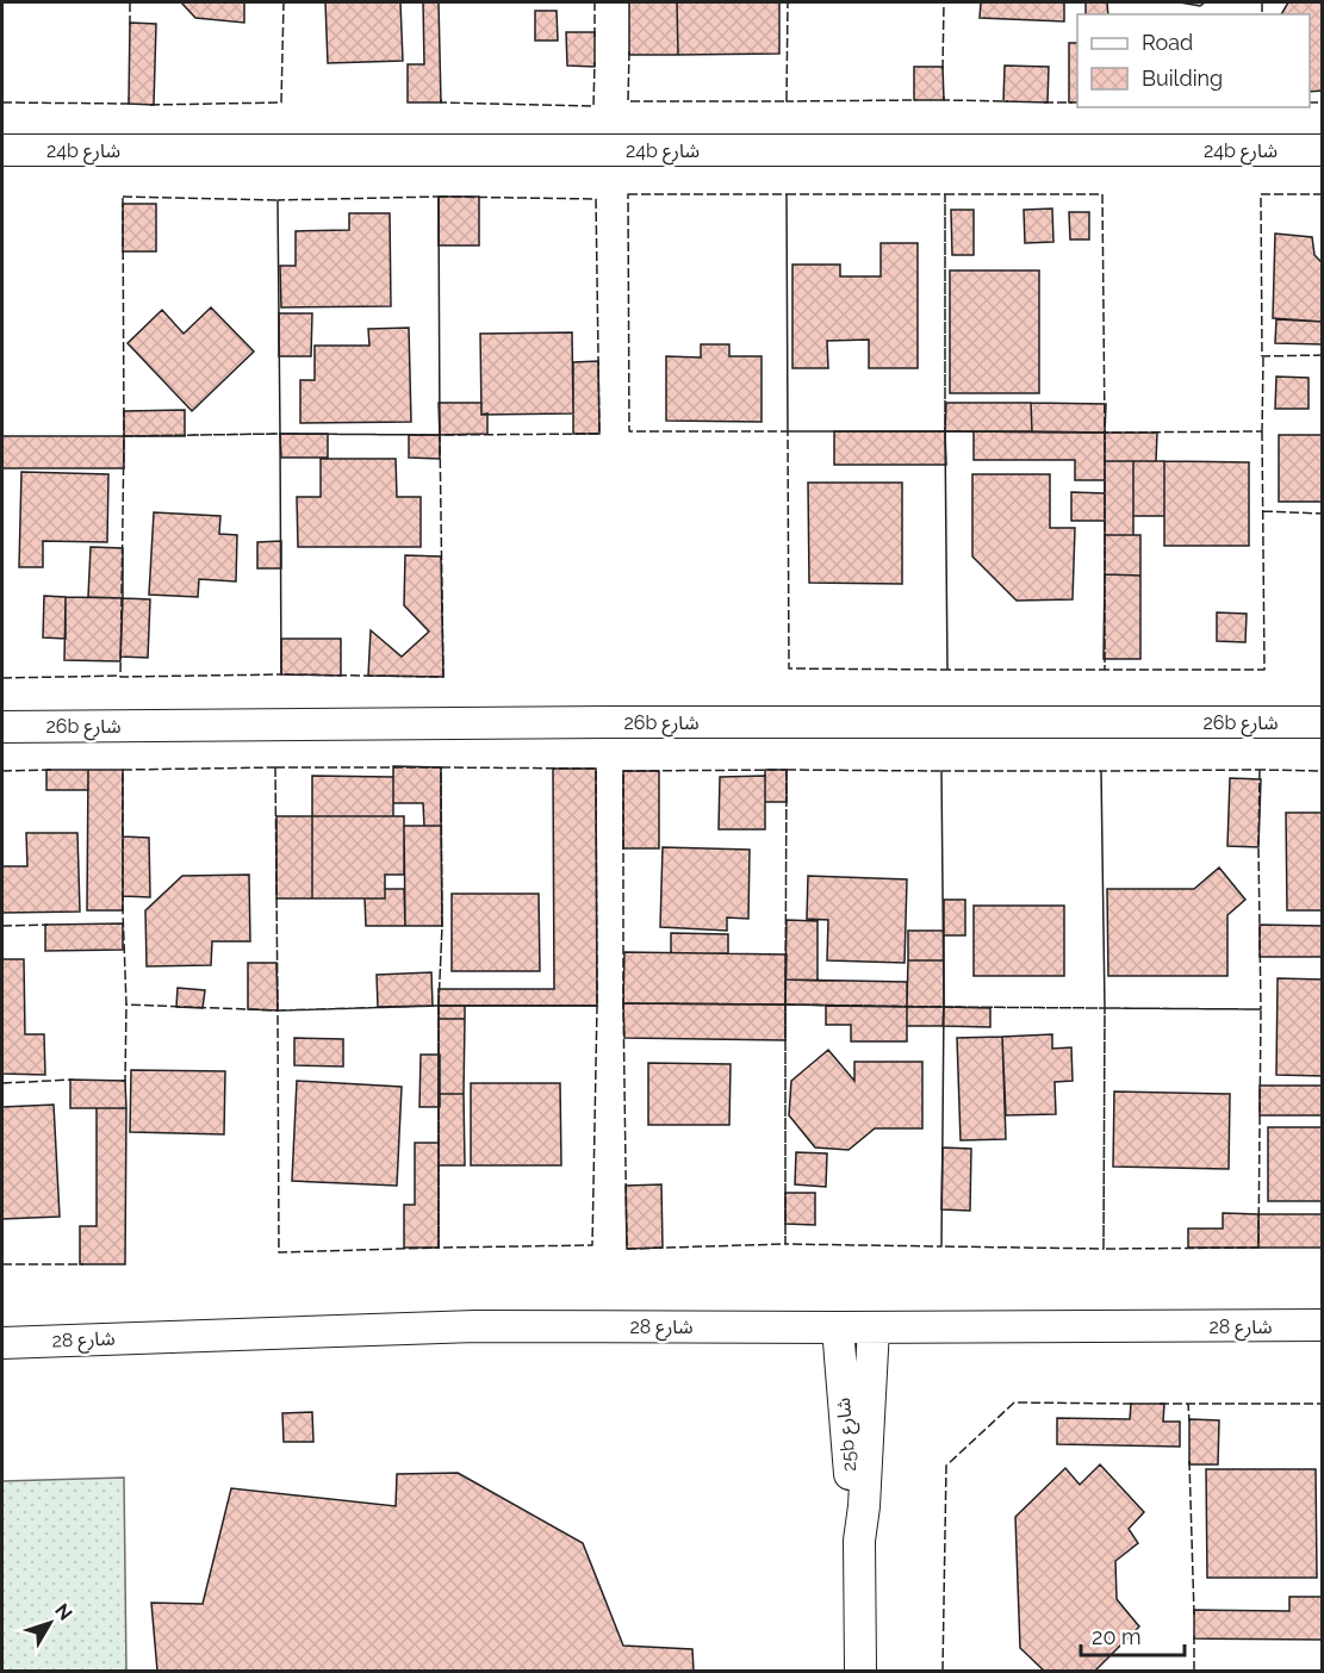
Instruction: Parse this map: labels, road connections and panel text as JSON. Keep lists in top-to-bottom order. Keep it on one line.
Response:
{"streets":{"street":["24b شارع","26b شارع","شارع 28","25b شارع"]},"crossings":[["شارع 28","25b شارع"]],"legend":["Road","Building"],"scale_bar":"20 m","north":"top right"}
